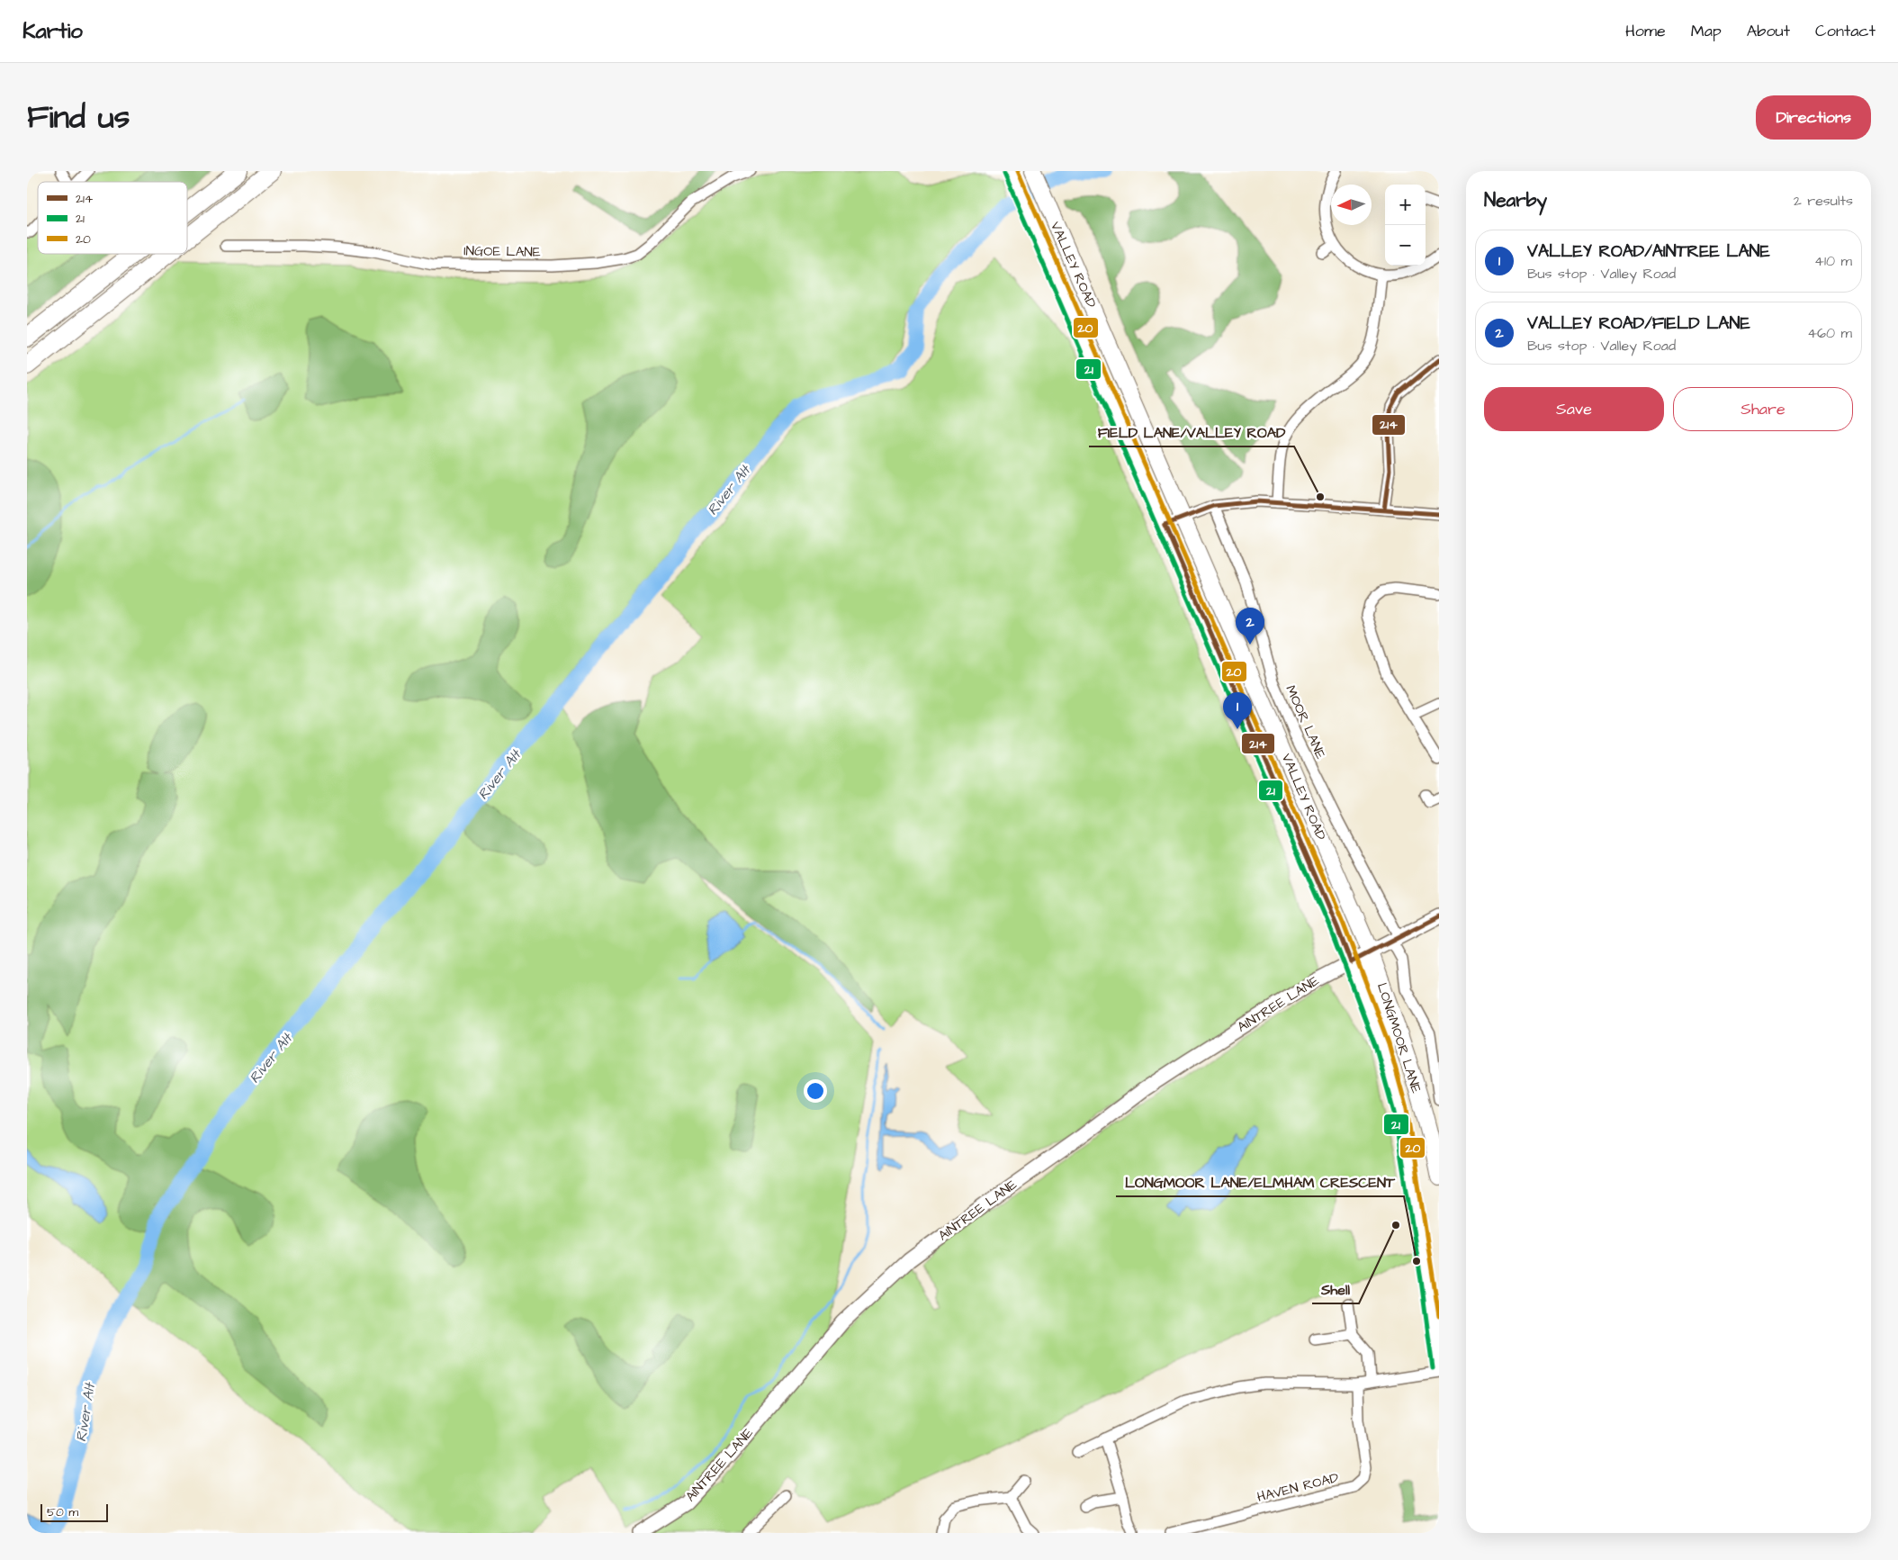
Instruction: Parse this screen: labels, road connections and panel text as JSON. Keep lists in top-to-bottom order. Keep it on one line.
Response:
{"streets":{"main road":["VALLEY ROAD","AINTREE LANE","LONGMOOR LANE"],"street":["INGOE LANE","MOOR LANE","HAVEN ROAD"]},"crossings":[["VALLEY ROAD","AINTREE LANE"],["VALLEY ROAD","LONGMOOR LANE"],["MOOR LANE","AINTREE LANE"],["MOOR LANE","LONGMOOR LANE"],["AINTREE LANE","LONGMOOR LANE"]],"water":["River Alt"],"places":["FIELD LANE/VALLEY ROAD","Shell","LONGMOOR LANE/ELMHAM CRESCENT"],"lines":["transit line 20","transit line 21","transit line 214"],"legend":["214","21","20"],"scale_bar":"50 m","north":"left","page":{"header":"Kartio","nav":["Home","Map","About","Contact"],"title":"Find us","buttons":["Directions",["Save","Share"]],"heading":["Nearby","2 results"],"map_buttons":["+","−"],"list":[{"mark":"1","name":"VALLEY ROAD/AINTREE LANE","note":"Bus stop · Valley Road","value":"410 m"},{"mark":"2","name":"VALLEY ROAD/FIELD LANE","note":"Bus stop · Valley Road","value":"460 m"}],"pins":["2","1"],"scale":"50 m"}}
